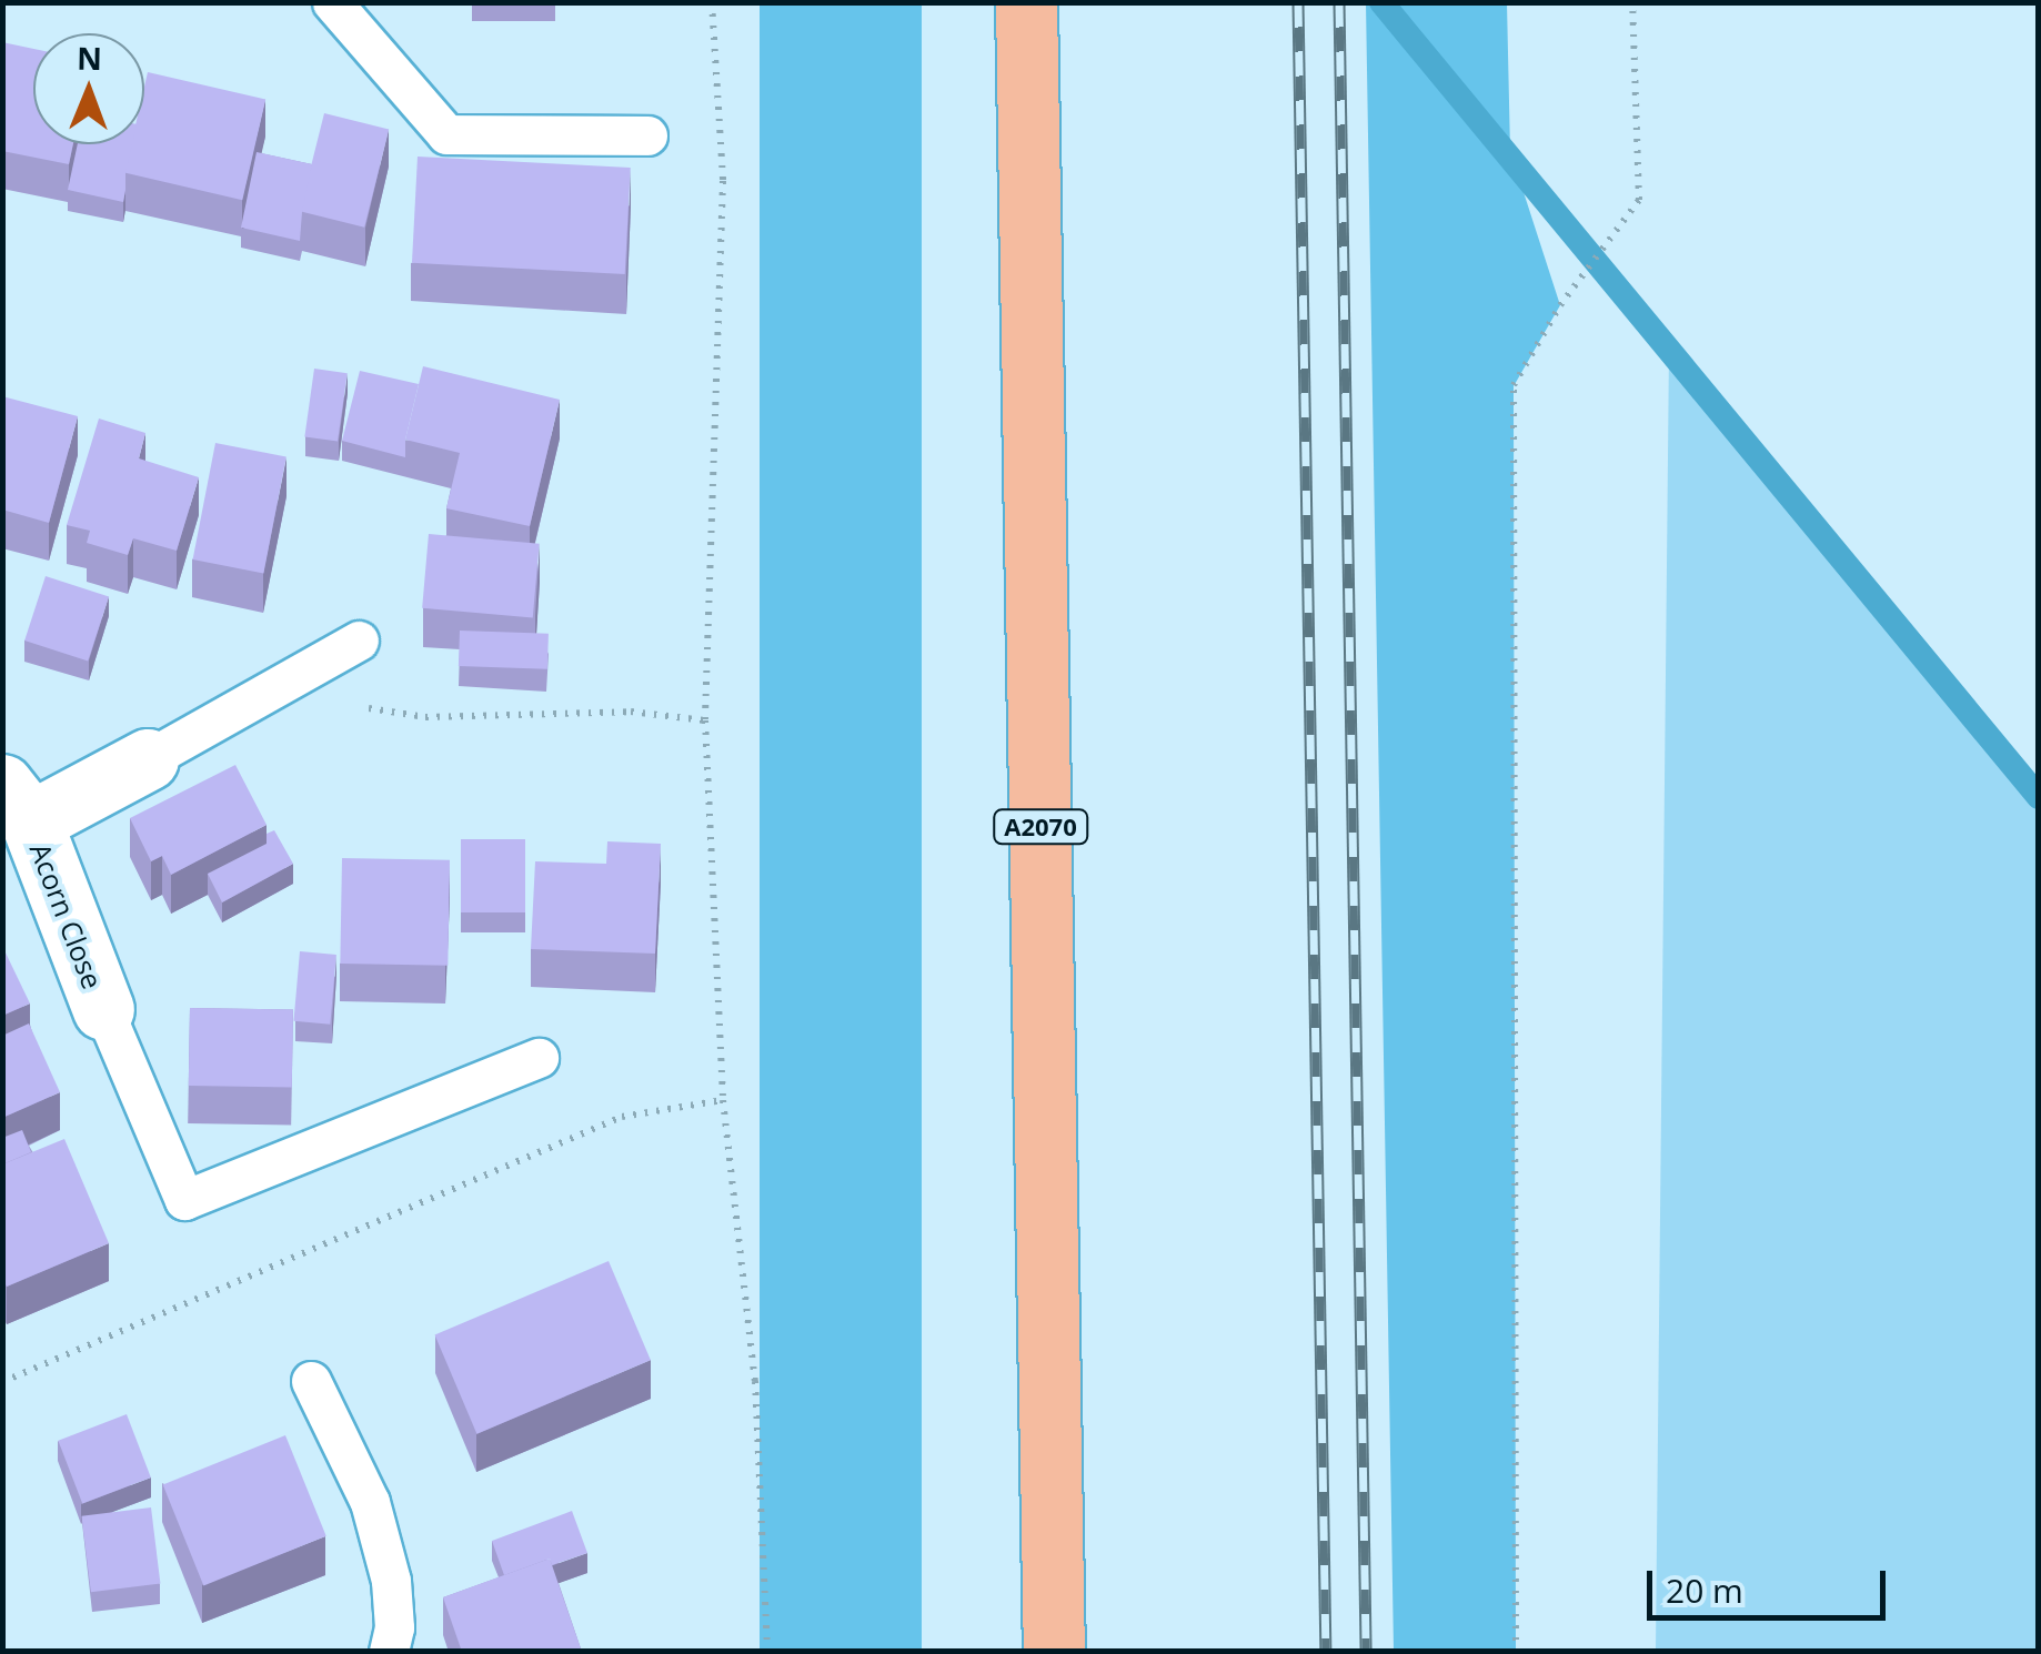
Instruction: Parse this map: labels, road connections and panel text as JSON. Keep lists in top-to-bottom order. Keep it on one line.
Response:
{"streets":{"highway":["A2070"],"street":["Acorn Close"]},"scale_bar":"20 m","north":"top"}
